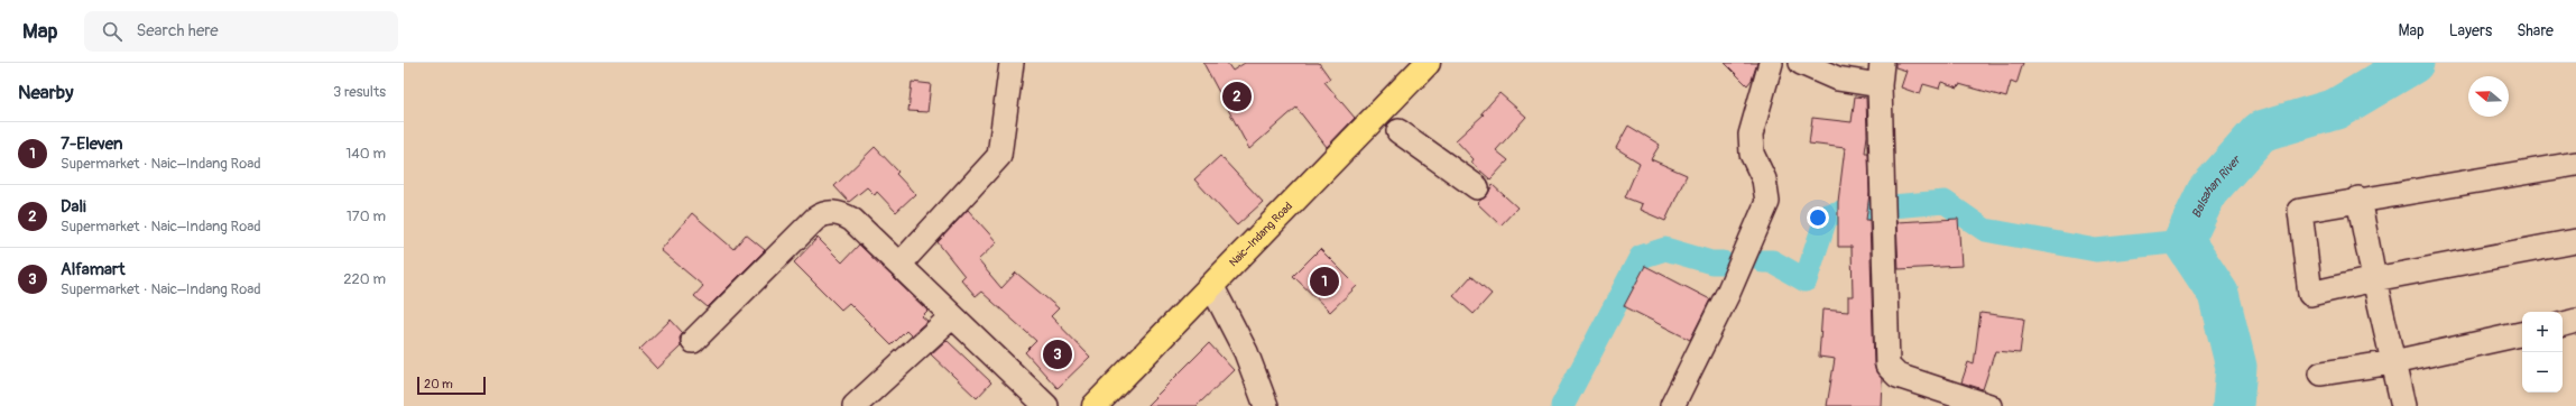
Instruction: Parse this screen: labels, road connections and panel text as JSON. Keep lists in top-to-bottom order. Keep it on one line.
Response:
{"streets":{"main road":["Naic–Indang Road"]},"water":["Balsahan River"],"scale_bar":"20 m","north":"left","page":{"header":"Map","search":"Search here","nav":["Map","Layers","Share"],"heading":["Nearby","3 results"],"pins":["2","1","3"],"list":[{"mark":"1","name":"7-Eleven","note":"Supermarket · Naic–Indang Road","value":"140 m"},{"mark":"2","name":"Dali","note":"Supermarket · Naic–Indang Road","value":"170 m"},{"mark":"3","name":"Alfamart","note":"Supermarket · Naic–Indang Road","value":"220 m"}],"map_buttons":["+","−"],"scale":"20 m"}}
